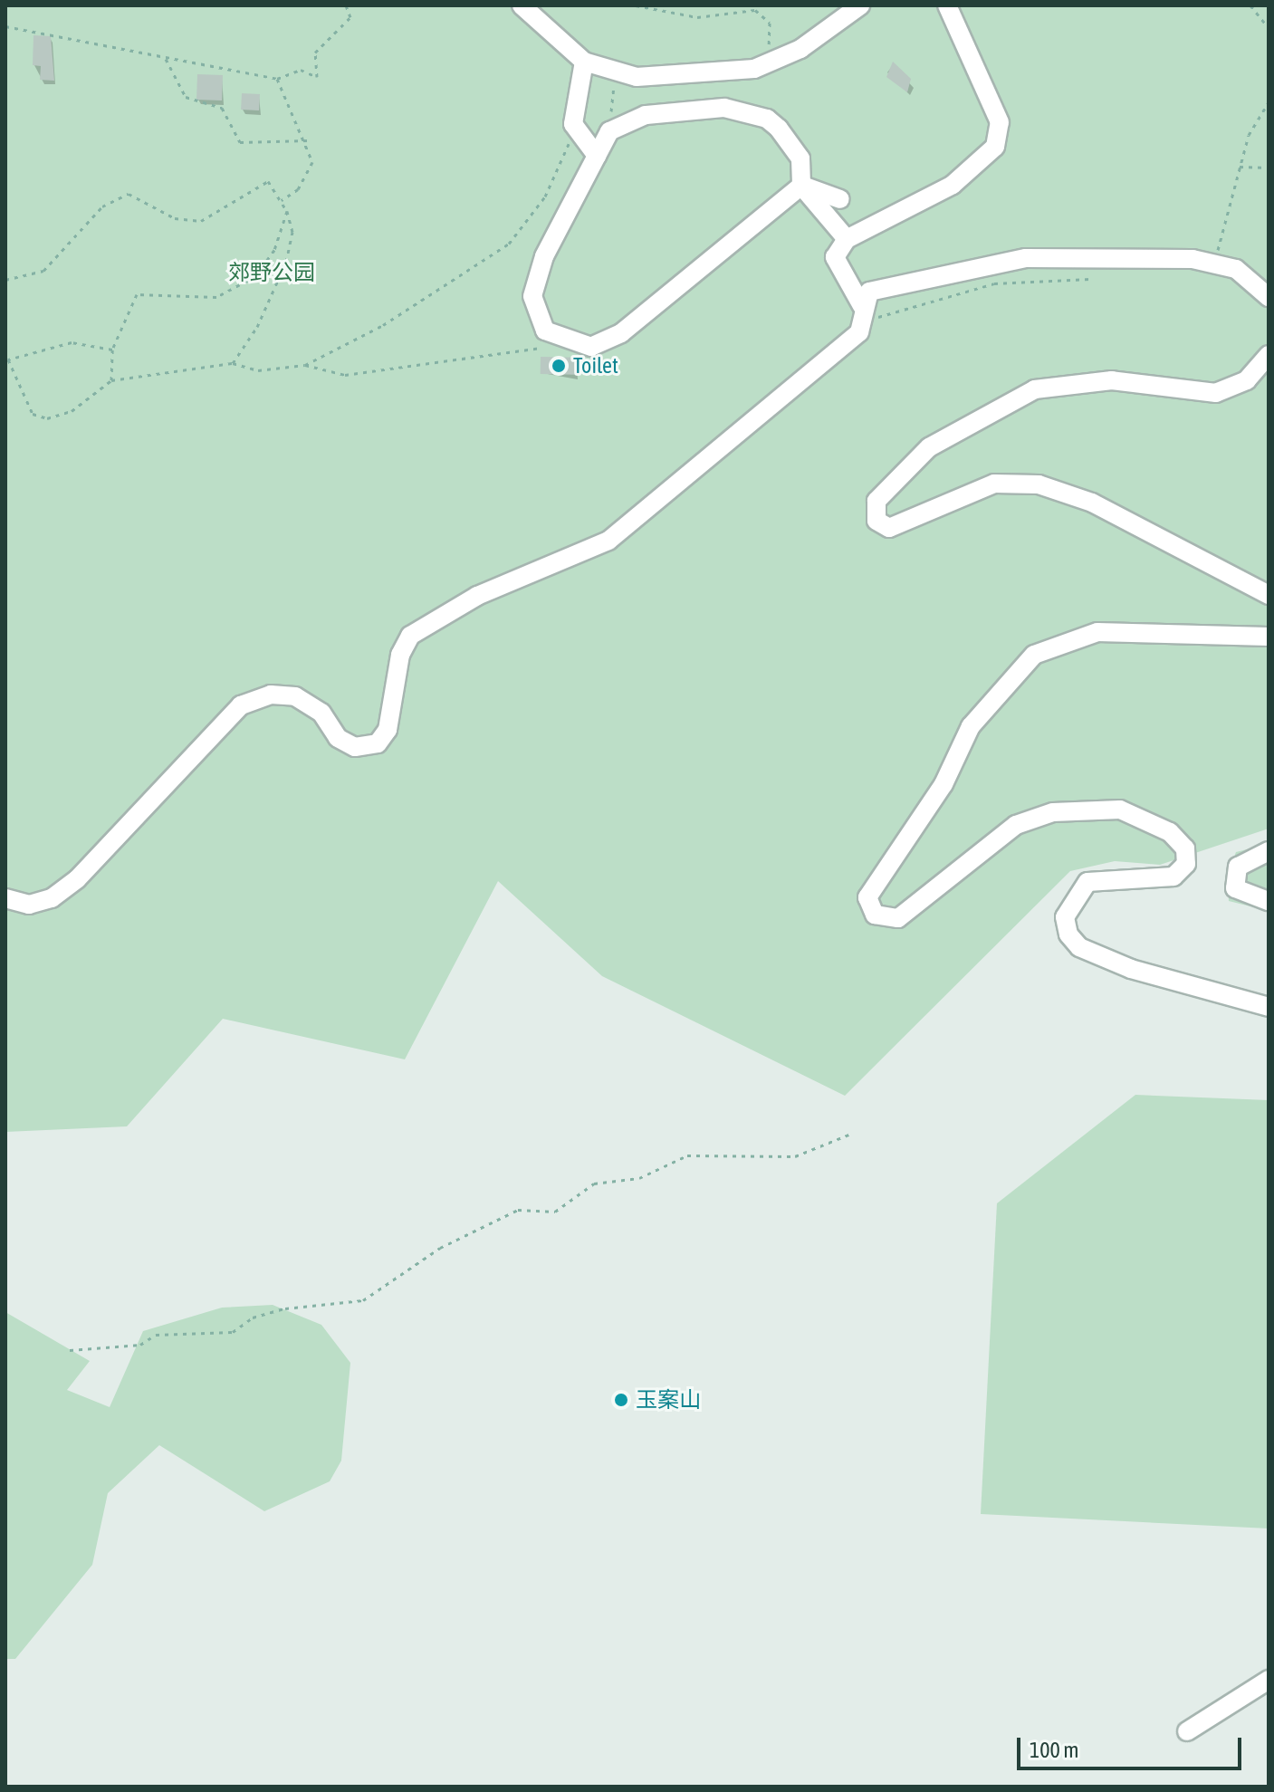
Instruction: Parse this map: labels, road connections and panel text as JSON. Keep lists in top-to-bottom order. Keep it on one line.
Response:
{"parks":["郊野公园"],"places":["Toilet","玉案山"],"scale_bar":"100 m"}
